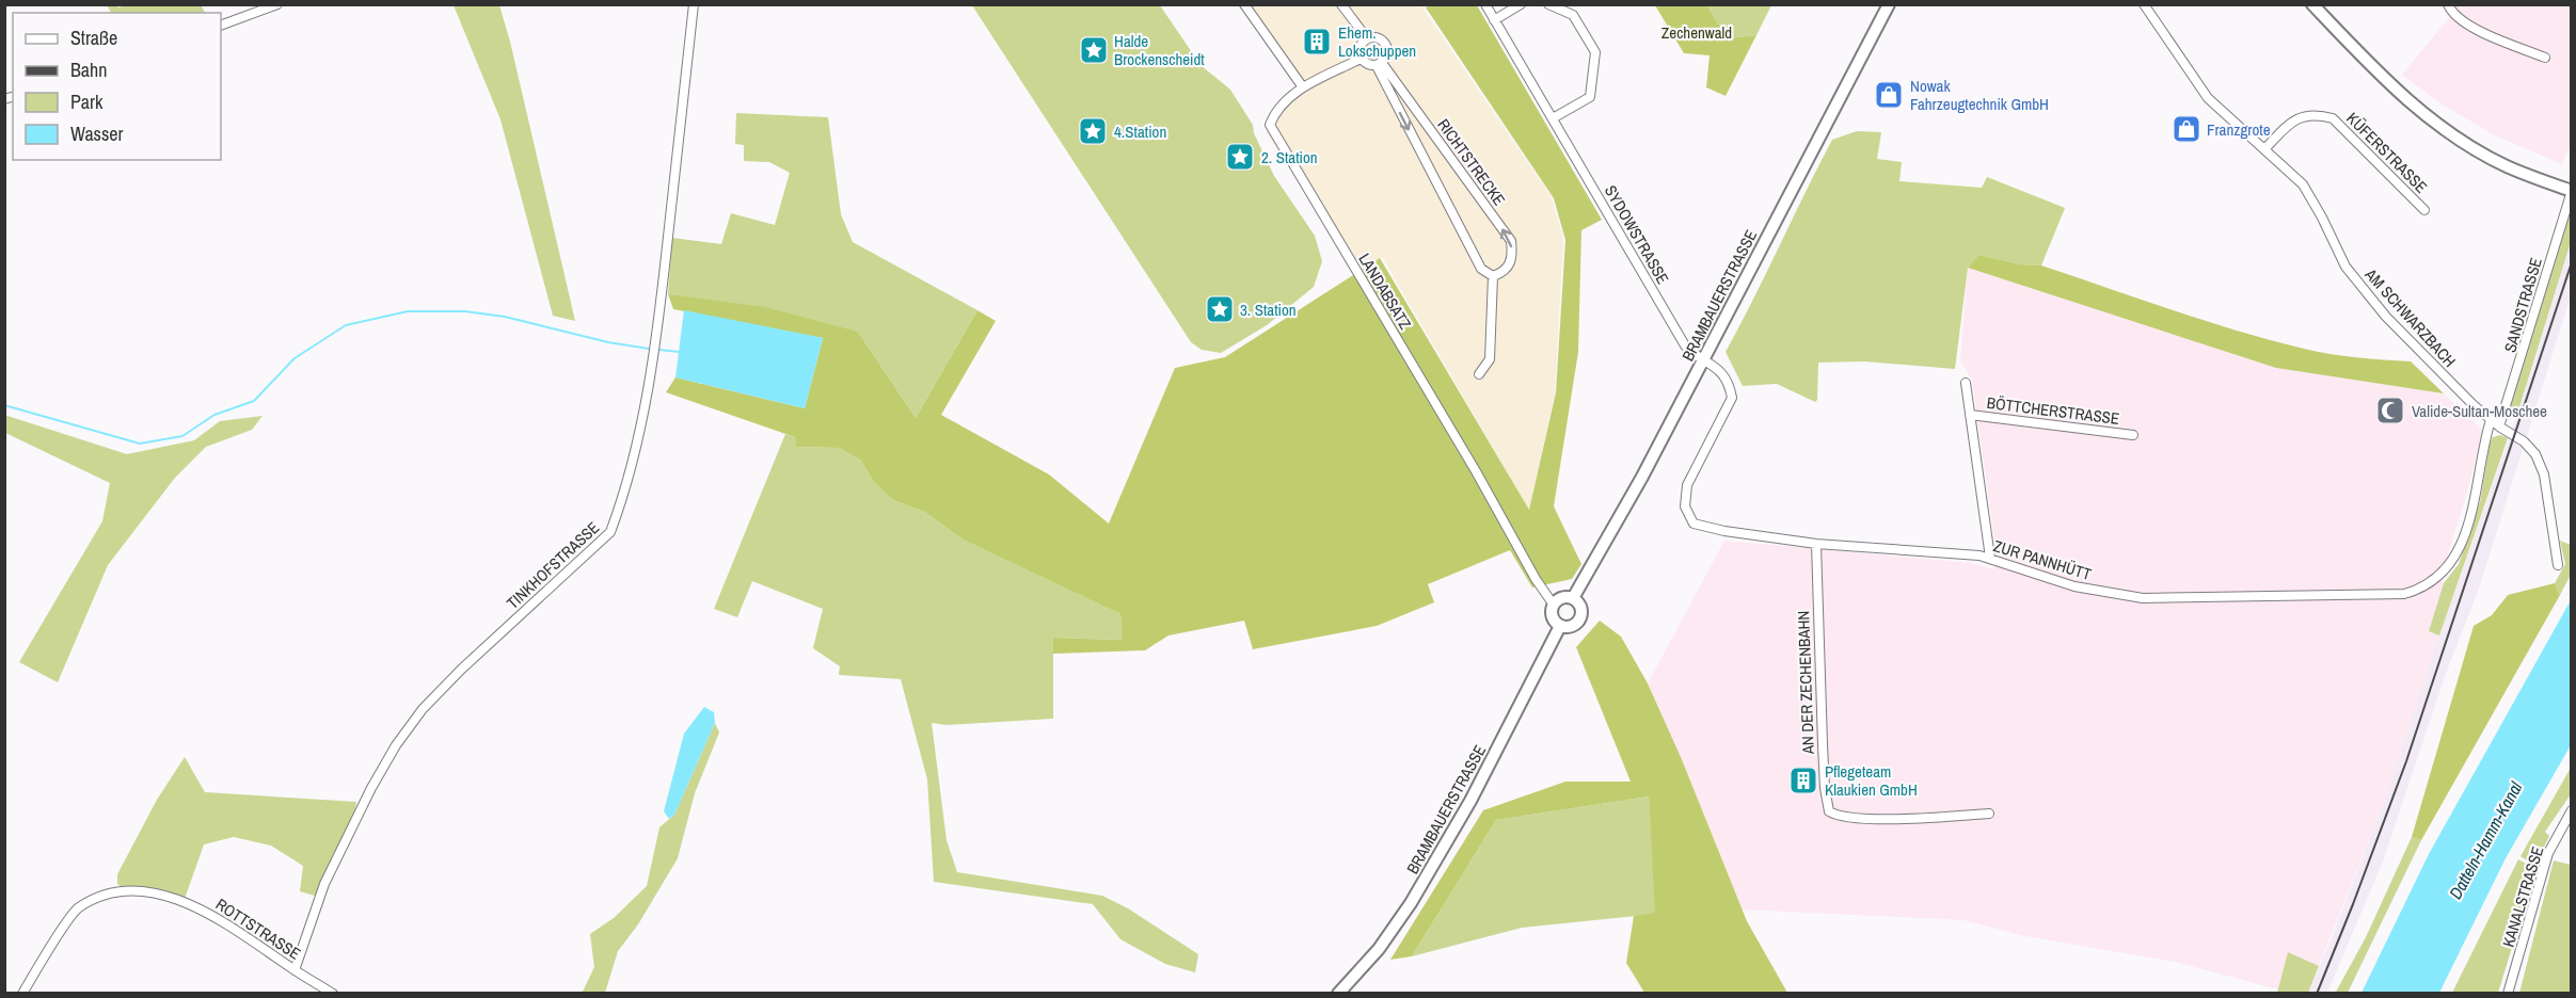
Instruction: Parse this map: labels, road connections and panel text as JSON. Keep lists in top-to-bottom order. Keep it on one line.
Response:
{"streets":{"main road":["BRAMBAUERSTRASSE"],"street":["KÜFERSTRASSE","RICHTSTRECKE","SYDOWSTRASSE","LANDABSATZ","SANDSTRASSE","AM SCHWARZBACH","BÖTTCHERSTRASSE","ZUR PANNHÜTT","TINKHOFSTRASSE","AN DER ZECHENBAHN","KANALSTRASSE","ROTTSTRASSE"]},"crossings":[["KÜFERSTRASSE","AM SCHWARZBACH"],["SYDOWSTRASSE","BRAMBAUERSTRASSE"],["SYDOWSTRASSE","ZUR PANNHÜTT"],["LANDABSATZ","BRAMBAUERSTRASSE"],["BRAMBAUERSTRASSE","ZUR PANNHÜTT"],["SANDSTRASSE","AM SCHWARZBACH"],["AM SCHWARZBACH","ZUR PANNHÜTT"],["BÖTTCHERSTRASSE","ZUR PANNHÜTT"],["ZUR PANNHÜTT","AN DER ZECHENBAHN"],["TINKHOFSTRASSE","ROTTSTRASSE"]],"water":["Datteln-Hamm-Kanal"],"parks":["Zechenwald"],"places":{"building":["Ehem. Lokschuppen","Pflegeteam Klaukien GmbH"],"place":["Halde Brockenscheidt","4.Station","2. Station","3. Station"],"shop":["Nowak Fahrzeugtechnik GmbH","Franzgrote"],"mosque":["Valide-Sultan-Moschee"]},"legend":["Straße","Bahn","Park","Wasser"]}
